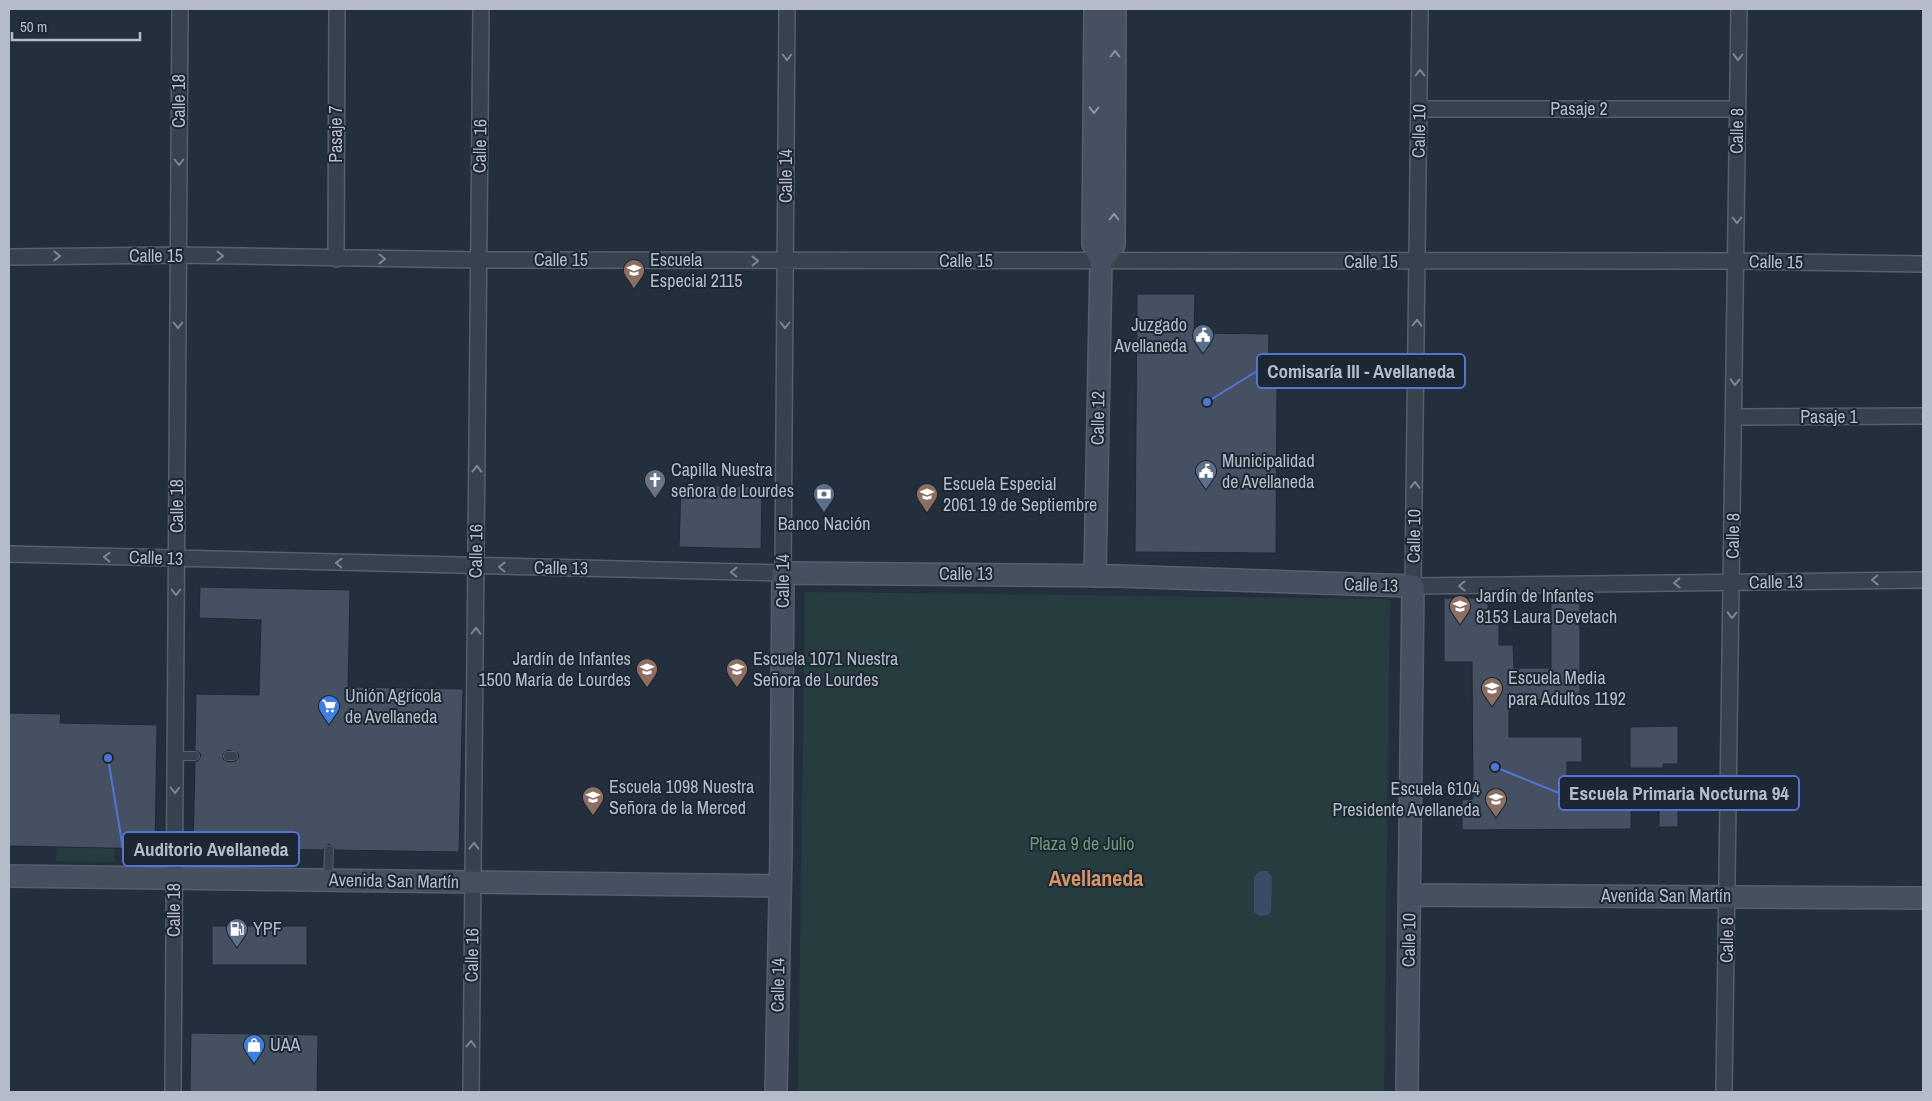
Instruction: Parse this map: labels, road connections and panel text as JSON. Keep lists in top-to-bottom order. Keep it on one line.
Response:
{"streets":{"street":["Calle 18","Pasaje 2","Calle 10","Calle 8","Pasaje 7","Calle 16","Calle 14","Calle 15","Pasaje 1","Calle 12","Calle 13","Avenida San Martín"]},"crossings":[["Calle 18","Calle 15"],["Calle 18","Calle 13"],["Calle 18","Avenida San Martín"],["Pasaje 2","Calle 10"],["Pasaje 2","Calle 8"],["Calle 10","Calle 15"],["Calle 10","Calle 13"],["Calle 10","Avenida San Martín"],["Calle 8","Calle 15"],["Calle 8","Pasaje 1"],["Calle 8","Calle 13"],["Calle 8","Avenida San Martín"],["Pasaje 7","Calle 15"],["Calle 16","Calle 15"],["Calle 16","Calle 13"],["Calle 16","Avenida San Martín"],["Calle 14","Calle 15"],["Calle 14","Calle 13"],["Calle 14","Avenida San Martín"],["Calle 15","Calle 12"],["Calle 12","Calle 13"]],"one_way":["Calle 18","Calle 10","Calle 8","Calle 16","Calle 14","Calle 15","Calle 13"],"districts":["Avellaneda"],"parks":["Plaza 9 de Julio"],"places":{"school or university":["Escuela Especial 2115","Escuela Especial 2061 19 de Septiembre","Jardín de Infantes 8153 Laura Devetach","Jardín de Infantes 1500 María de Lourdes","Escuela 1071 Nuestra Señora de Lourdes","Escuela Media para Adultos 1192","Escuela 1098 Nuestra Señora de la Merced","Escuela 6104 Presidente Avellaneda"],"public building":["Juzgado Avellaneda","Municipalidad de Avellaneda"],"other":["Comisaría III - Avellaneda","Auditorio Avellaneda","Escuela Primaria Nocturna 94"],"church":["Capilla Nuestra señora de Lourdes"],"bank":["Banco Nación"],"supermarket":["Unión Agrícola de Avellaneda"],"fuel station":["YPF"],"shop":["UAA"]},"scale_bar":"50 m"}
